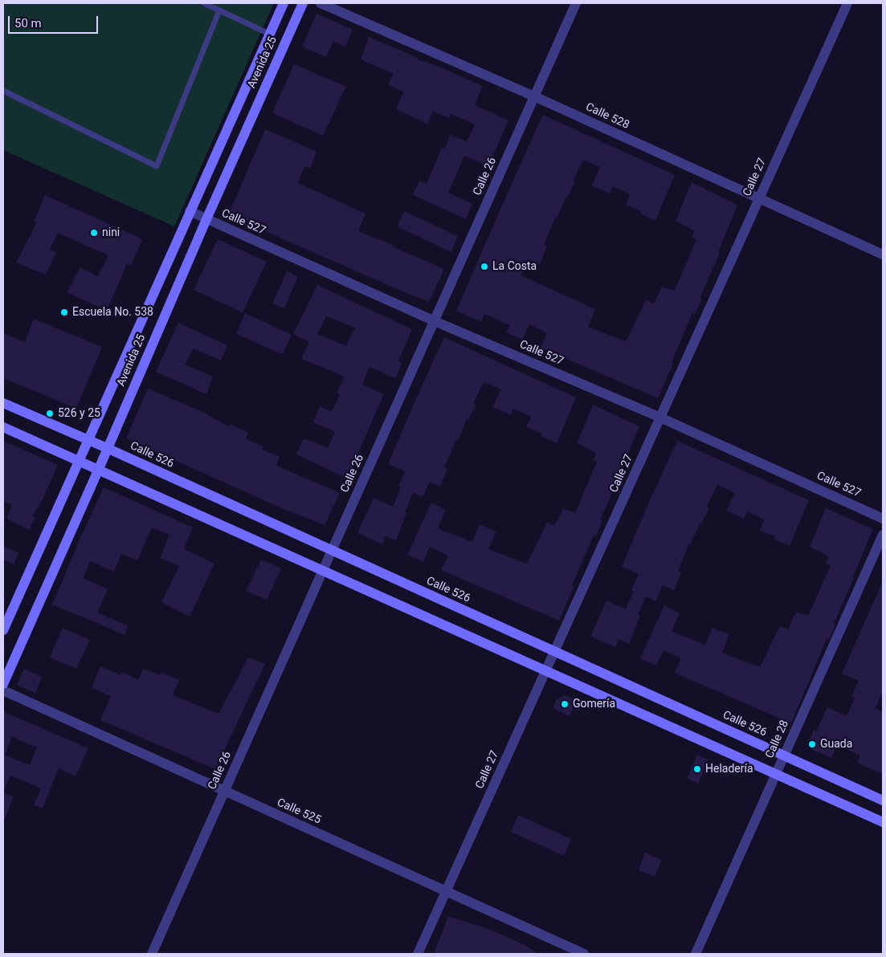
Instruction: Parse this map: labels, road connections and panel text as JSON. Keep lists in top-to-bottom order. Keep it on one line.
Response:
{"streets":{"main road":["Avenida 25","Calle 526"],"street":["Calle 528","Calle 26","Calle 27","Calle 527","Calle 28","Calle 525"]},"crossings":[["Avenida 25","Calle 527"],["Avenida 25","Calle 526"],["Calle 528","Calle 26"],["Calle 528","Calle 27"],["Calle 26","Calle 527"],["Calle 26","Calle 526"],["Calle 26","Calle 525"],["Calle 27","Calle 527"],["Calle 27","Calle 526"],["Calle 27","Calle 525"],["Calle 526","Calle 28"]],"places":["nini","La Costa","Escuela No. 538","526 y 25","Gomería","Guada","Heladería"],"scale_bar":"50 m"}
